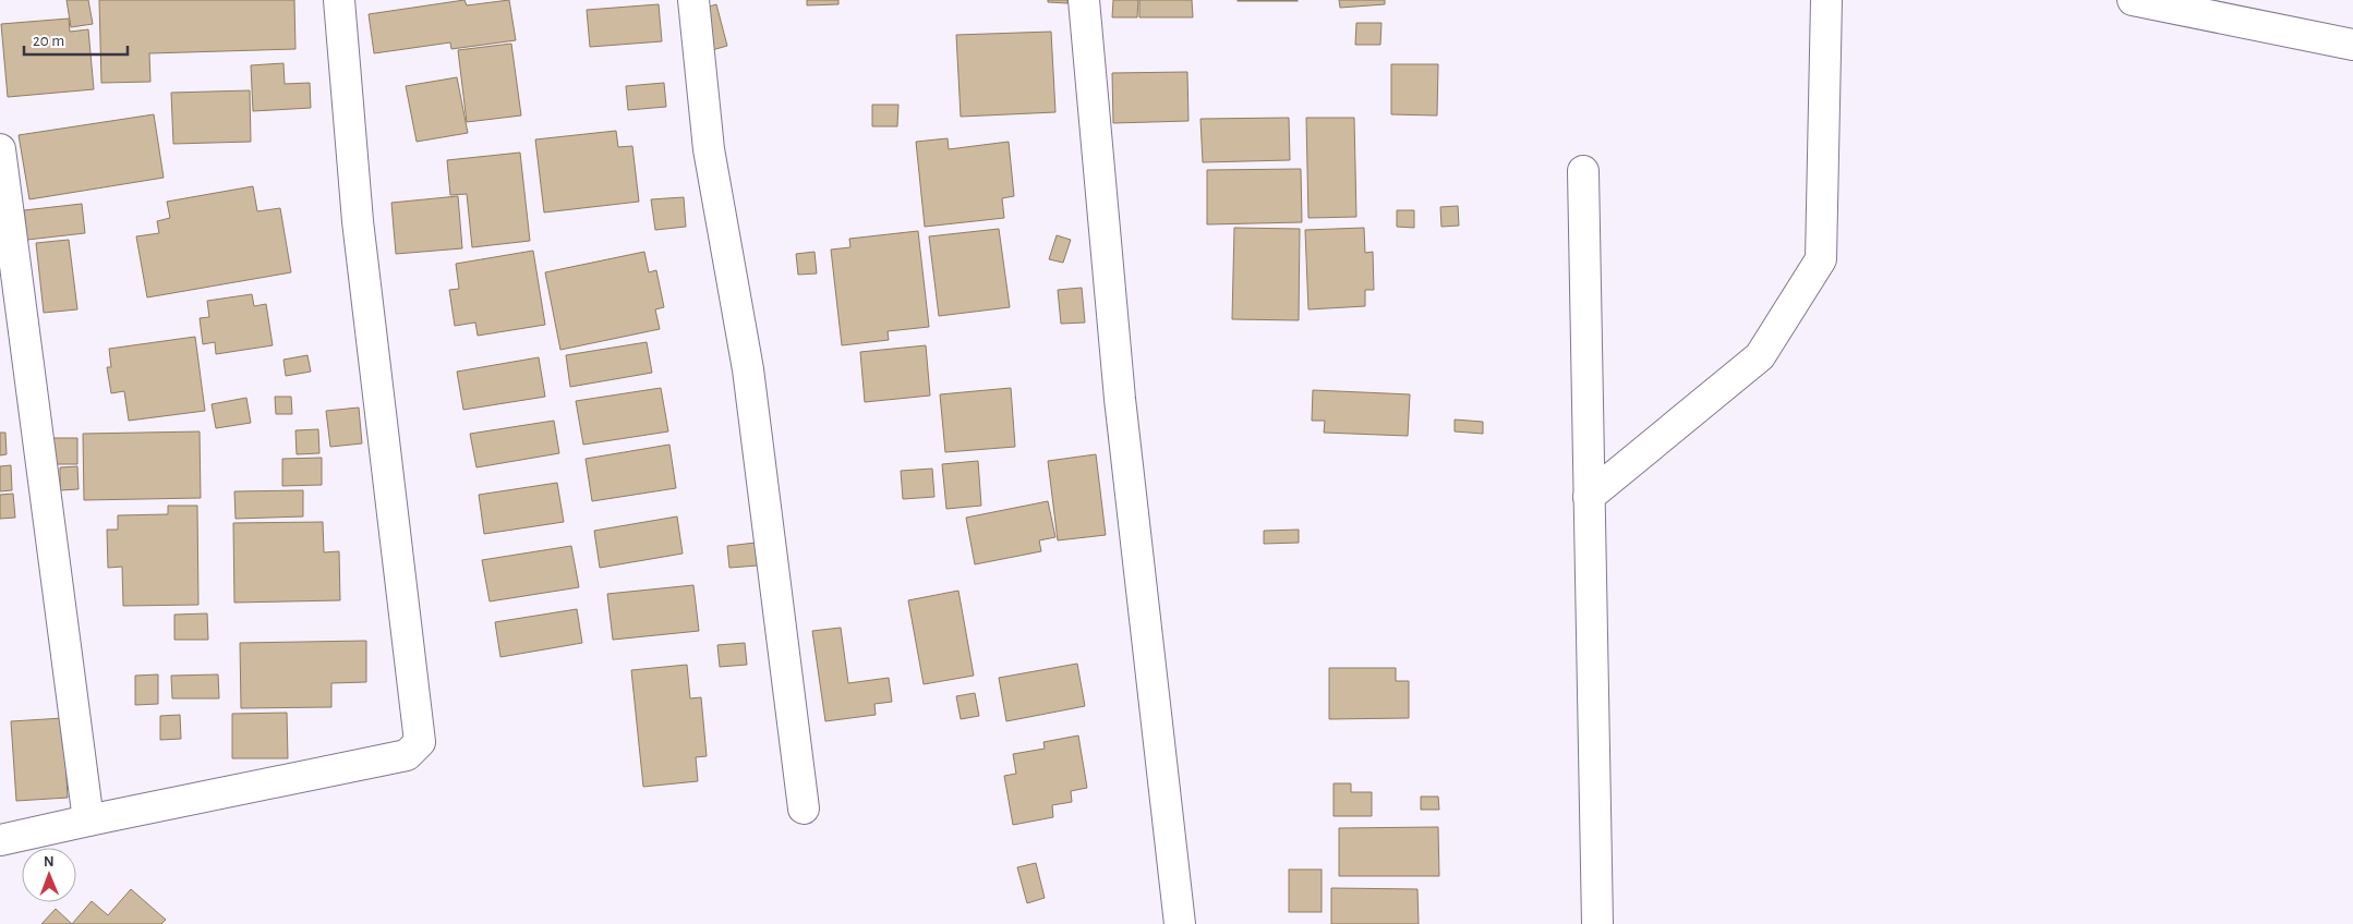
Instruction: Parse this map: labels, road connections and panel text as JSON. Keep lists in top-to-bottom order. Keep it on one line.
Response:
{"scale_bar":"20 m","north":"top"}
